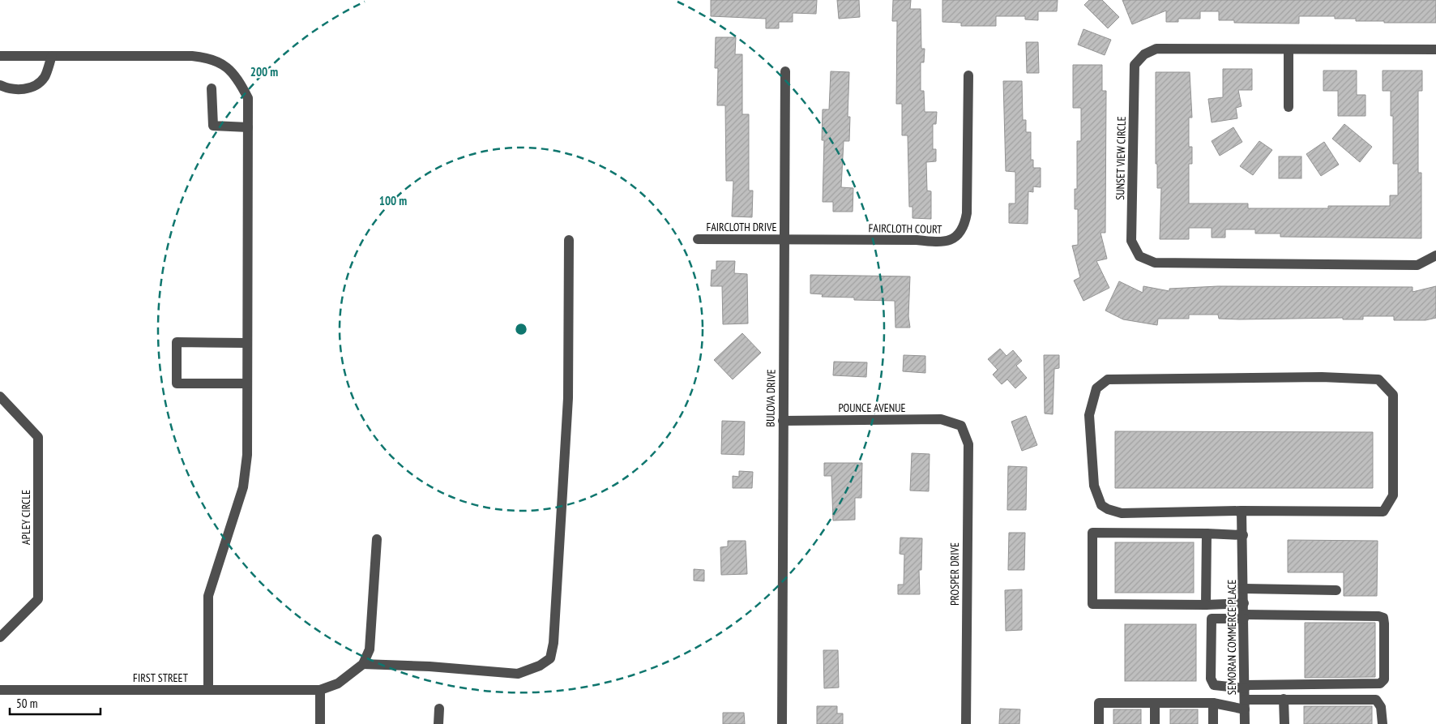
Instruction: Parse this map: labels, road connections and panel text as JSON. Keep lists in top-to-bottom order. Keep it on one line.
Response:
{"streets":{"street":["SUNSET VIEW CIRCLE","FAIRCLOTH DRIVE","FAIRCLOTH COURT","BULOVA DRIVE","POUNCE AVENUE","APLEY CIRCLE","PROSPER DRIVE","SEMORAN COMMERCE PLACE","FIRST STREET"]},"crossings":[["FAIRCLOTH DRIVE","FAIRCLOTH COURT"],["FAIRCLOTH DRIVE","BULOVA DRIVE"],["FAIRCLOTH COURT","BULOVA DRIVE"],["BULOVA DRIVE","POUNCE AVENUE"],["POUNCE AVENUE","PROSPER DRIVE"]],"scale_bar":"50 m","rings":["200 m","100 m"]}
